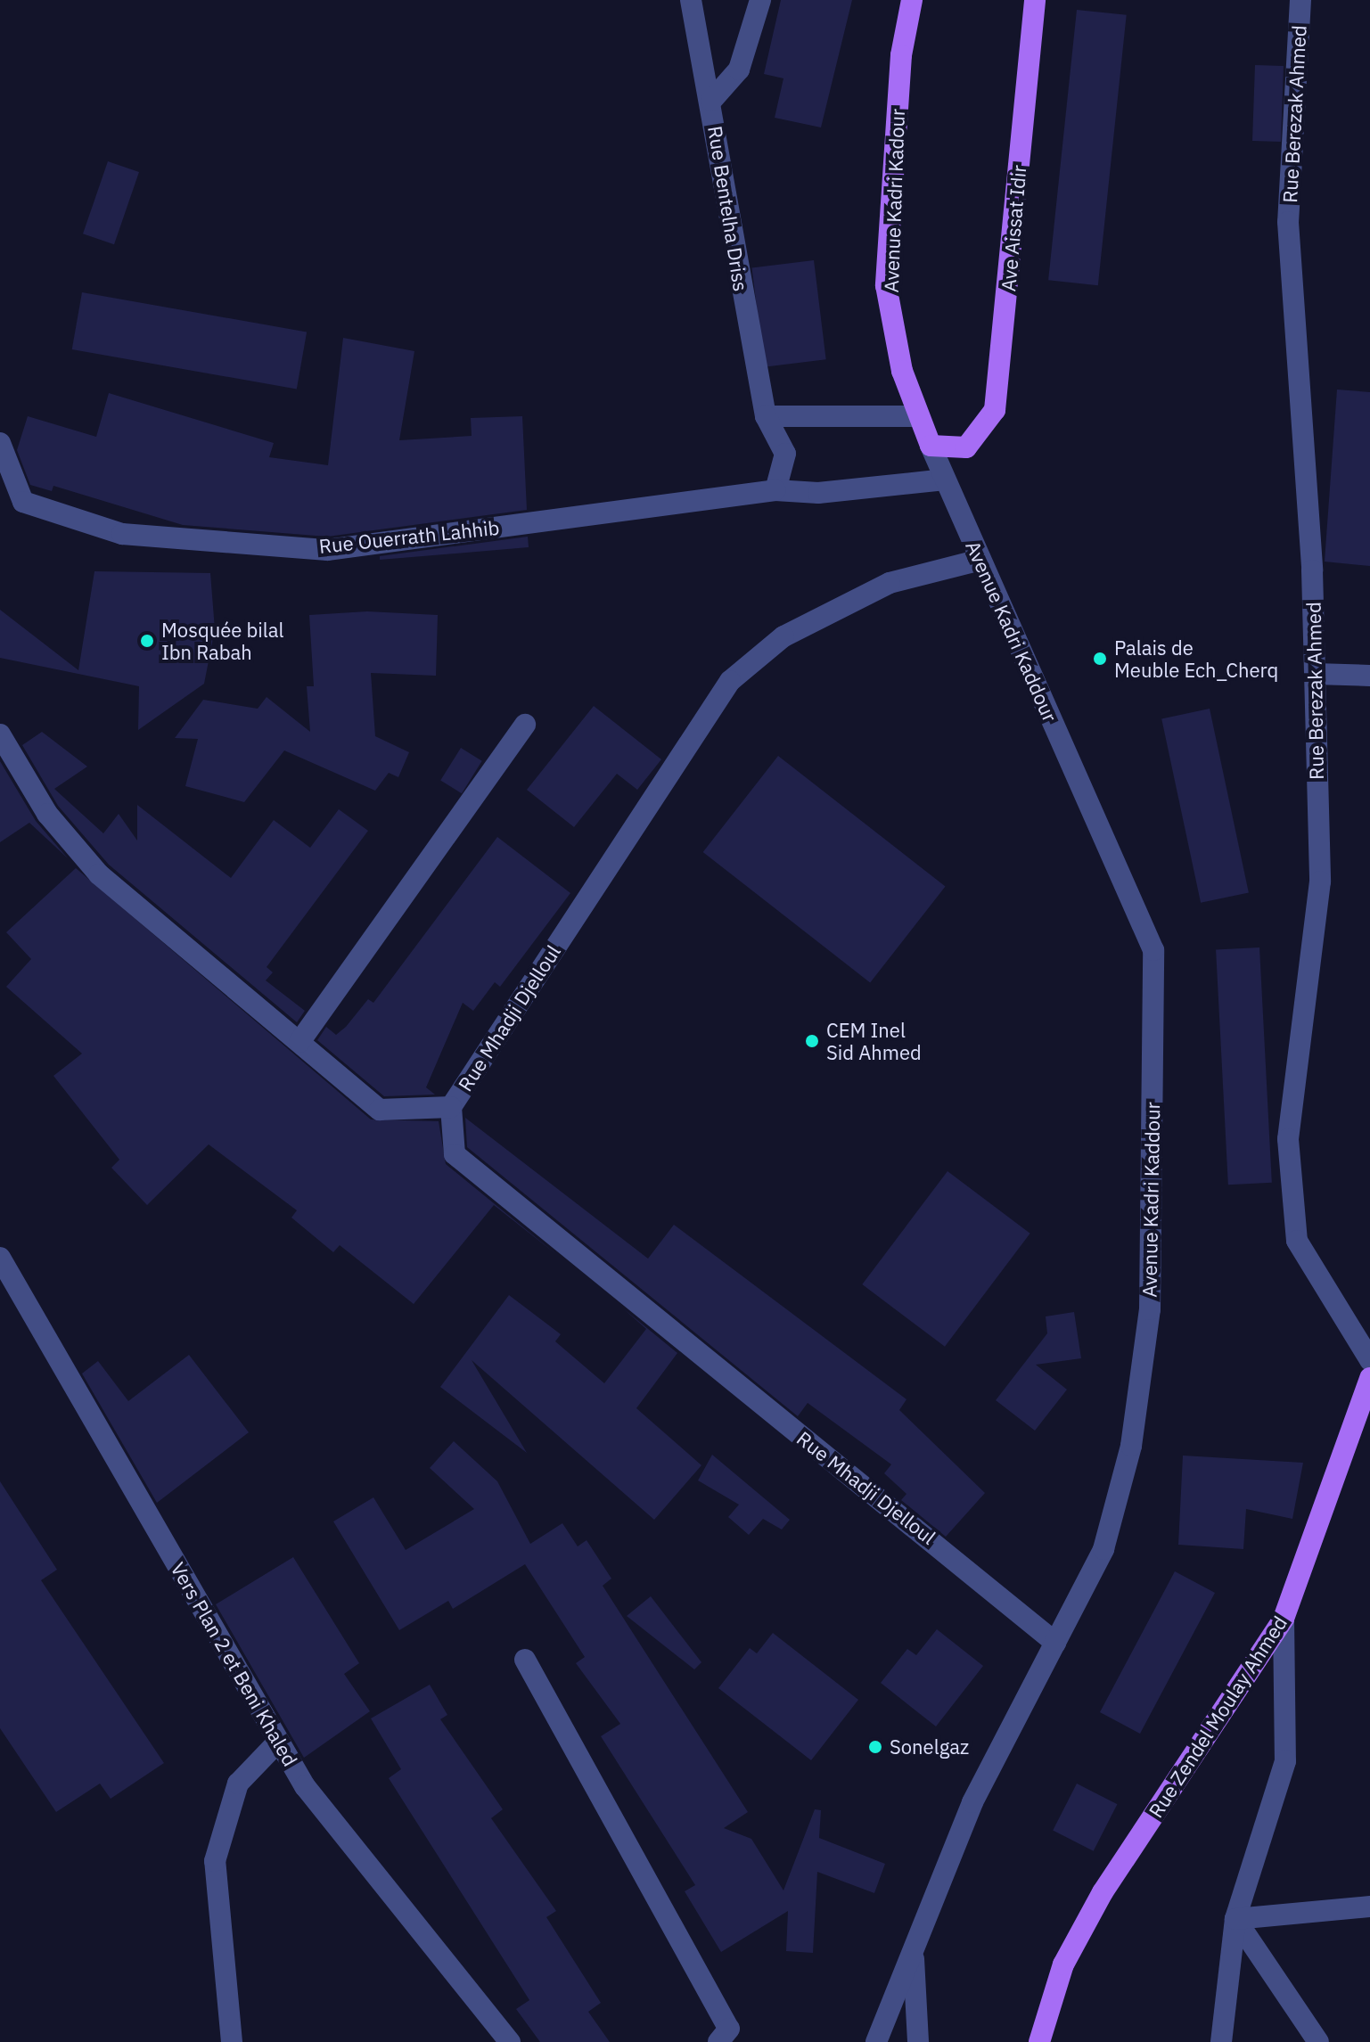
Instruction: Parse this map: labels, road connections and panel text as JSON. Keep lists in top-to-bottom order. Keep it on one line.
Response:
{"streets":{"main road":["Avenue Kadri Kadour","Ave Aissat Idir","Rue Zendel Moulay Ahmed"],"street":["Rue Berezak Ahmed","Rue Bentelha Driss","Rue Ouerrath Lahhib","Avenue Kadri Kaddour","Rue Mhadji Djelloul","Vers Plan 2 et Beni Khaled"]},"crossings":[["Avenue Kadri Kadour","Ave Aissat Idir"],["Avenue Kadri Kadour","Avenue Kadri Kaddour"],["Rue Bentelha Driss","Rue Ouerrath Lahhib"],["Ave Aissat Idir","Avenue Kadri Kaddour"],["Avenue Kadri Kaddour","Rue Mhadji Djelloul"]],"places":["Mosquée bilal Ibn Rabah","Palais de Meuble Ech_Cherq","CEM Inel Sid Ahmed","Sonelgaz"]}
